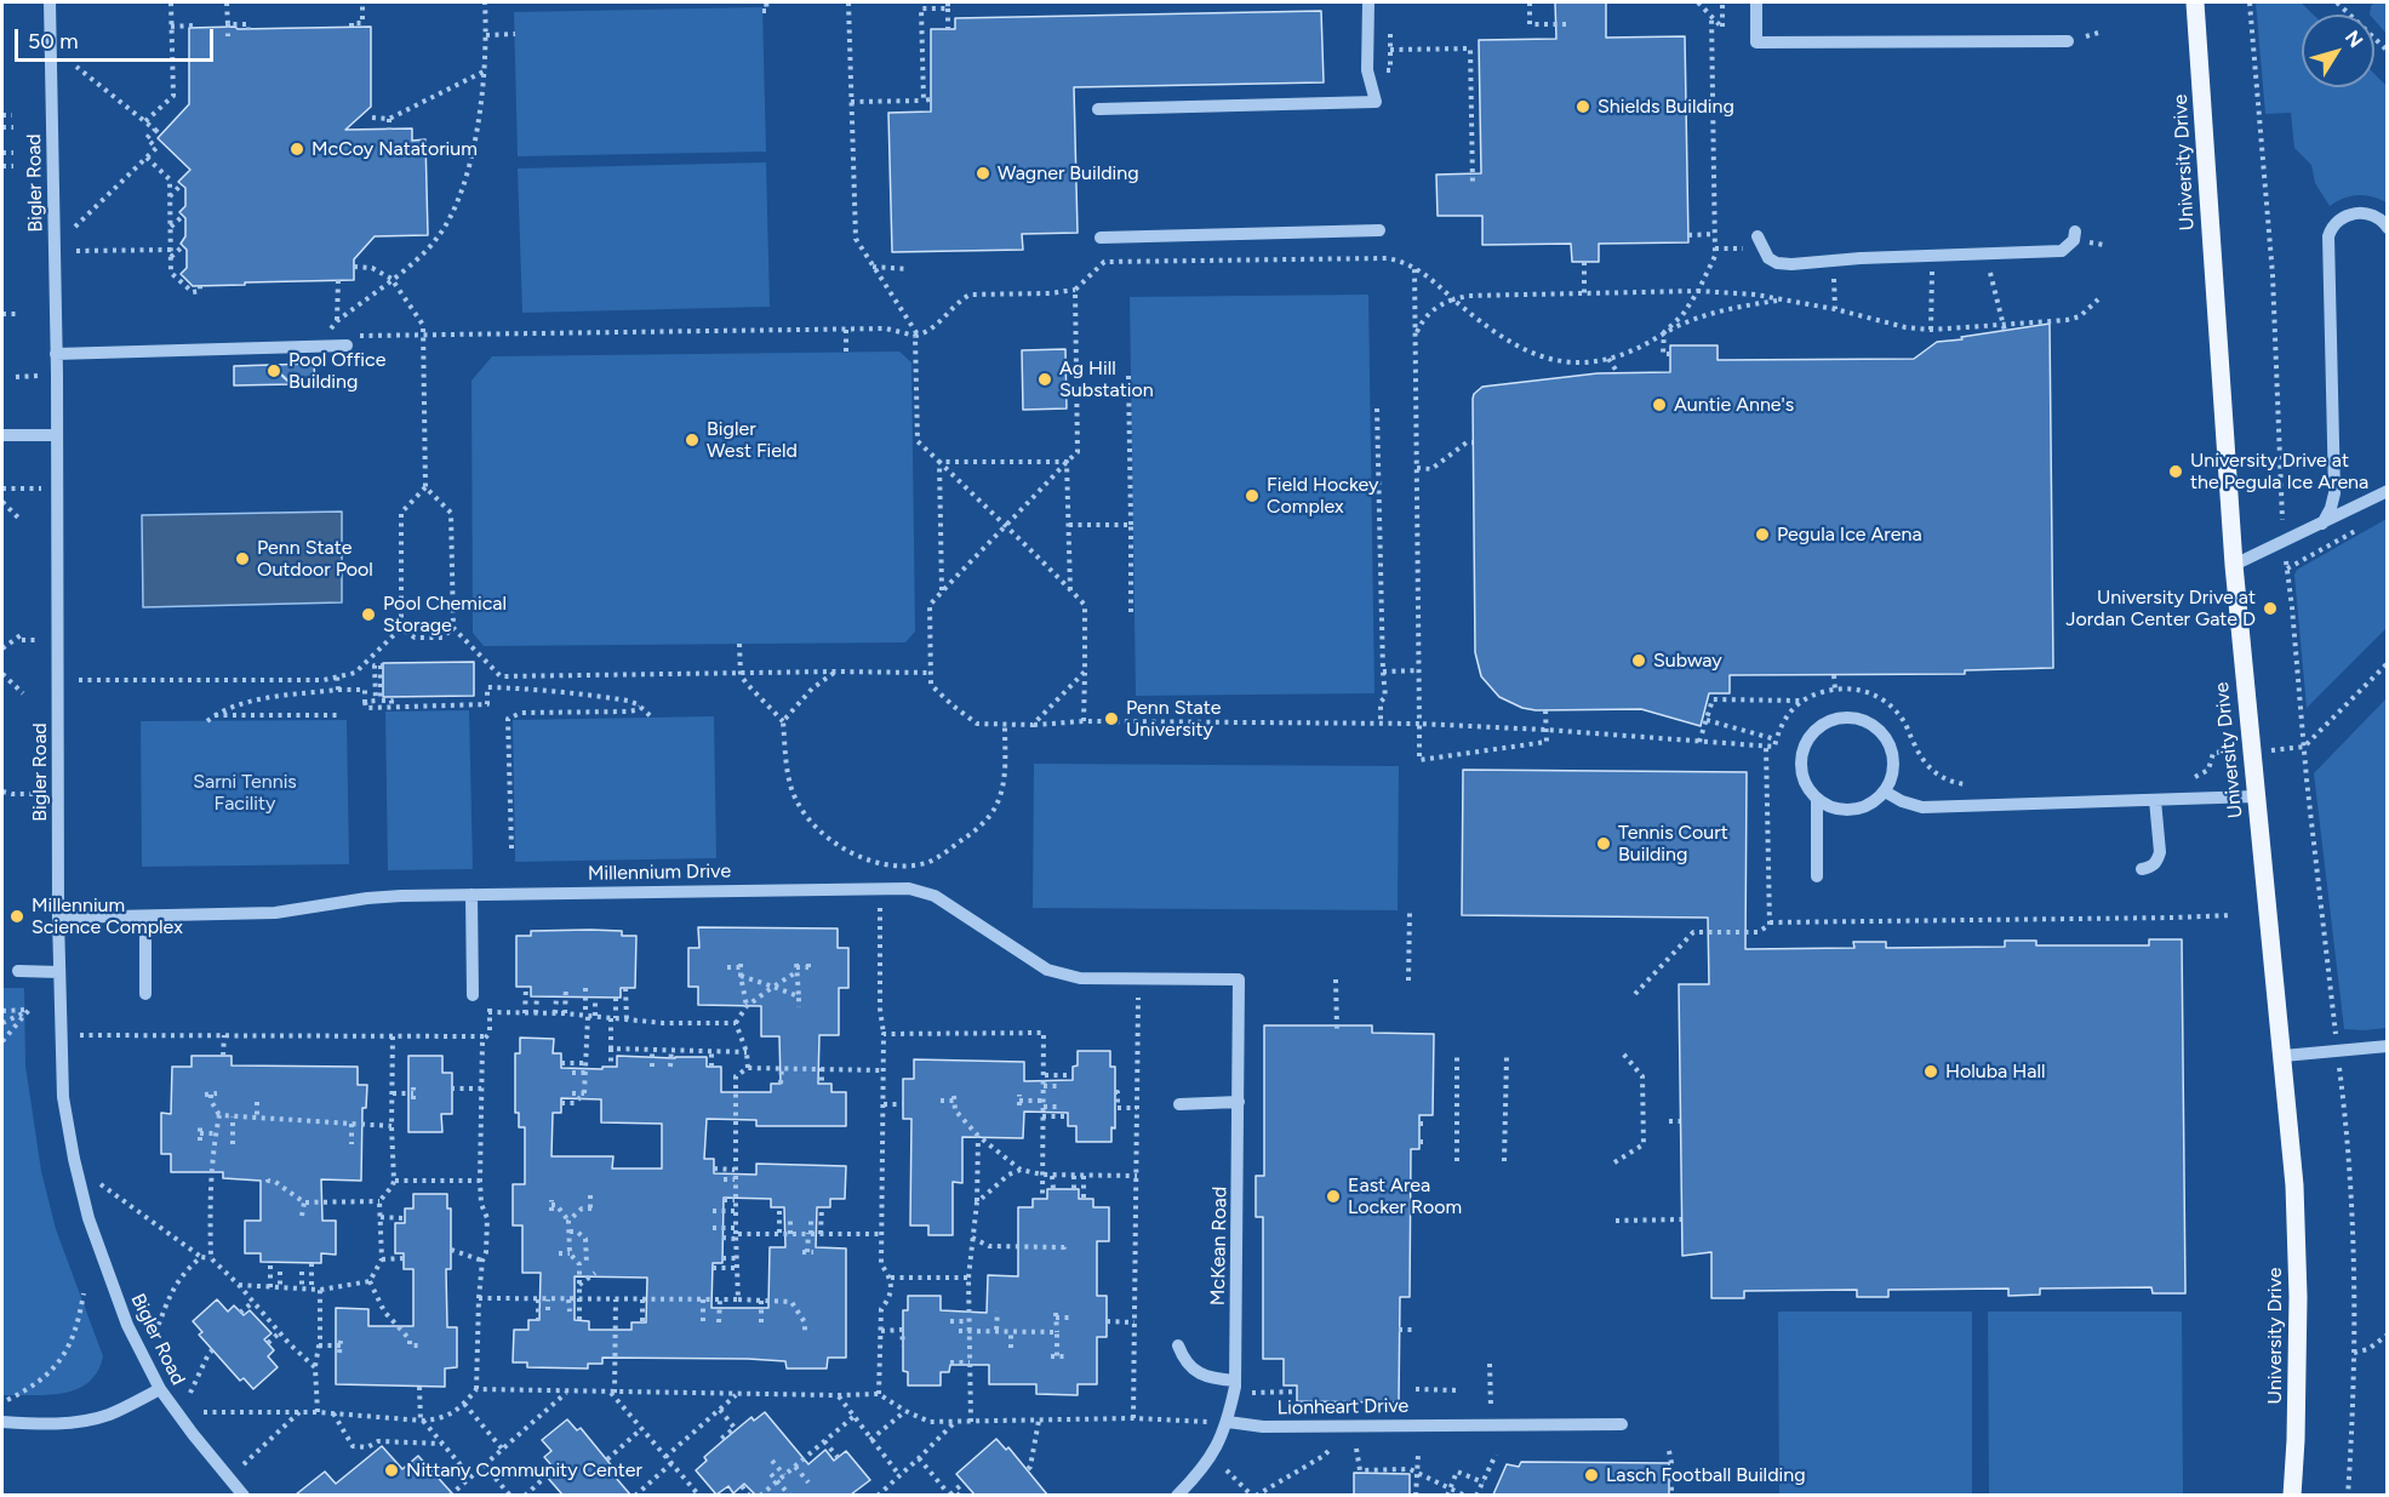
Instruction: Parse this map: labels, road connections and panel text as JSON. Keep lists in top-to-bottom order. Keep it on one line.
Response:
{"streets":{"main road":["University Drive"],"street":["Bigler Road","Millennium Drive","McKean Road","Lionheart Drive"]},"crossings":[["Bigler Road","Millennium Drive"],["Millennium Drive","McKean Road"],["McKean Road","Lionheart Drive"]],"parks":["Sarni Tennis Facility"],"places":["Shields Building","McCoy Natatorium","Wagner Building","Pool Office Building","Ag Hill Substation","Auntie Anne's","Bigler West Field","University Drive at the Pegula Ice Arena","Field Hockey Complex","Pegula Ice Arena","Penn State Outdoor Pool","University Drive at Jordan Center Gate D","Pool Chemical Storage","Subway","Penn State University","Tennis Court Building","Millennium Science Complex","Holuba Hall","East Area Locker Room","Nittany Community Center","Lasch Football Building"],"scale_bar":"50 m","north":"top right"}
